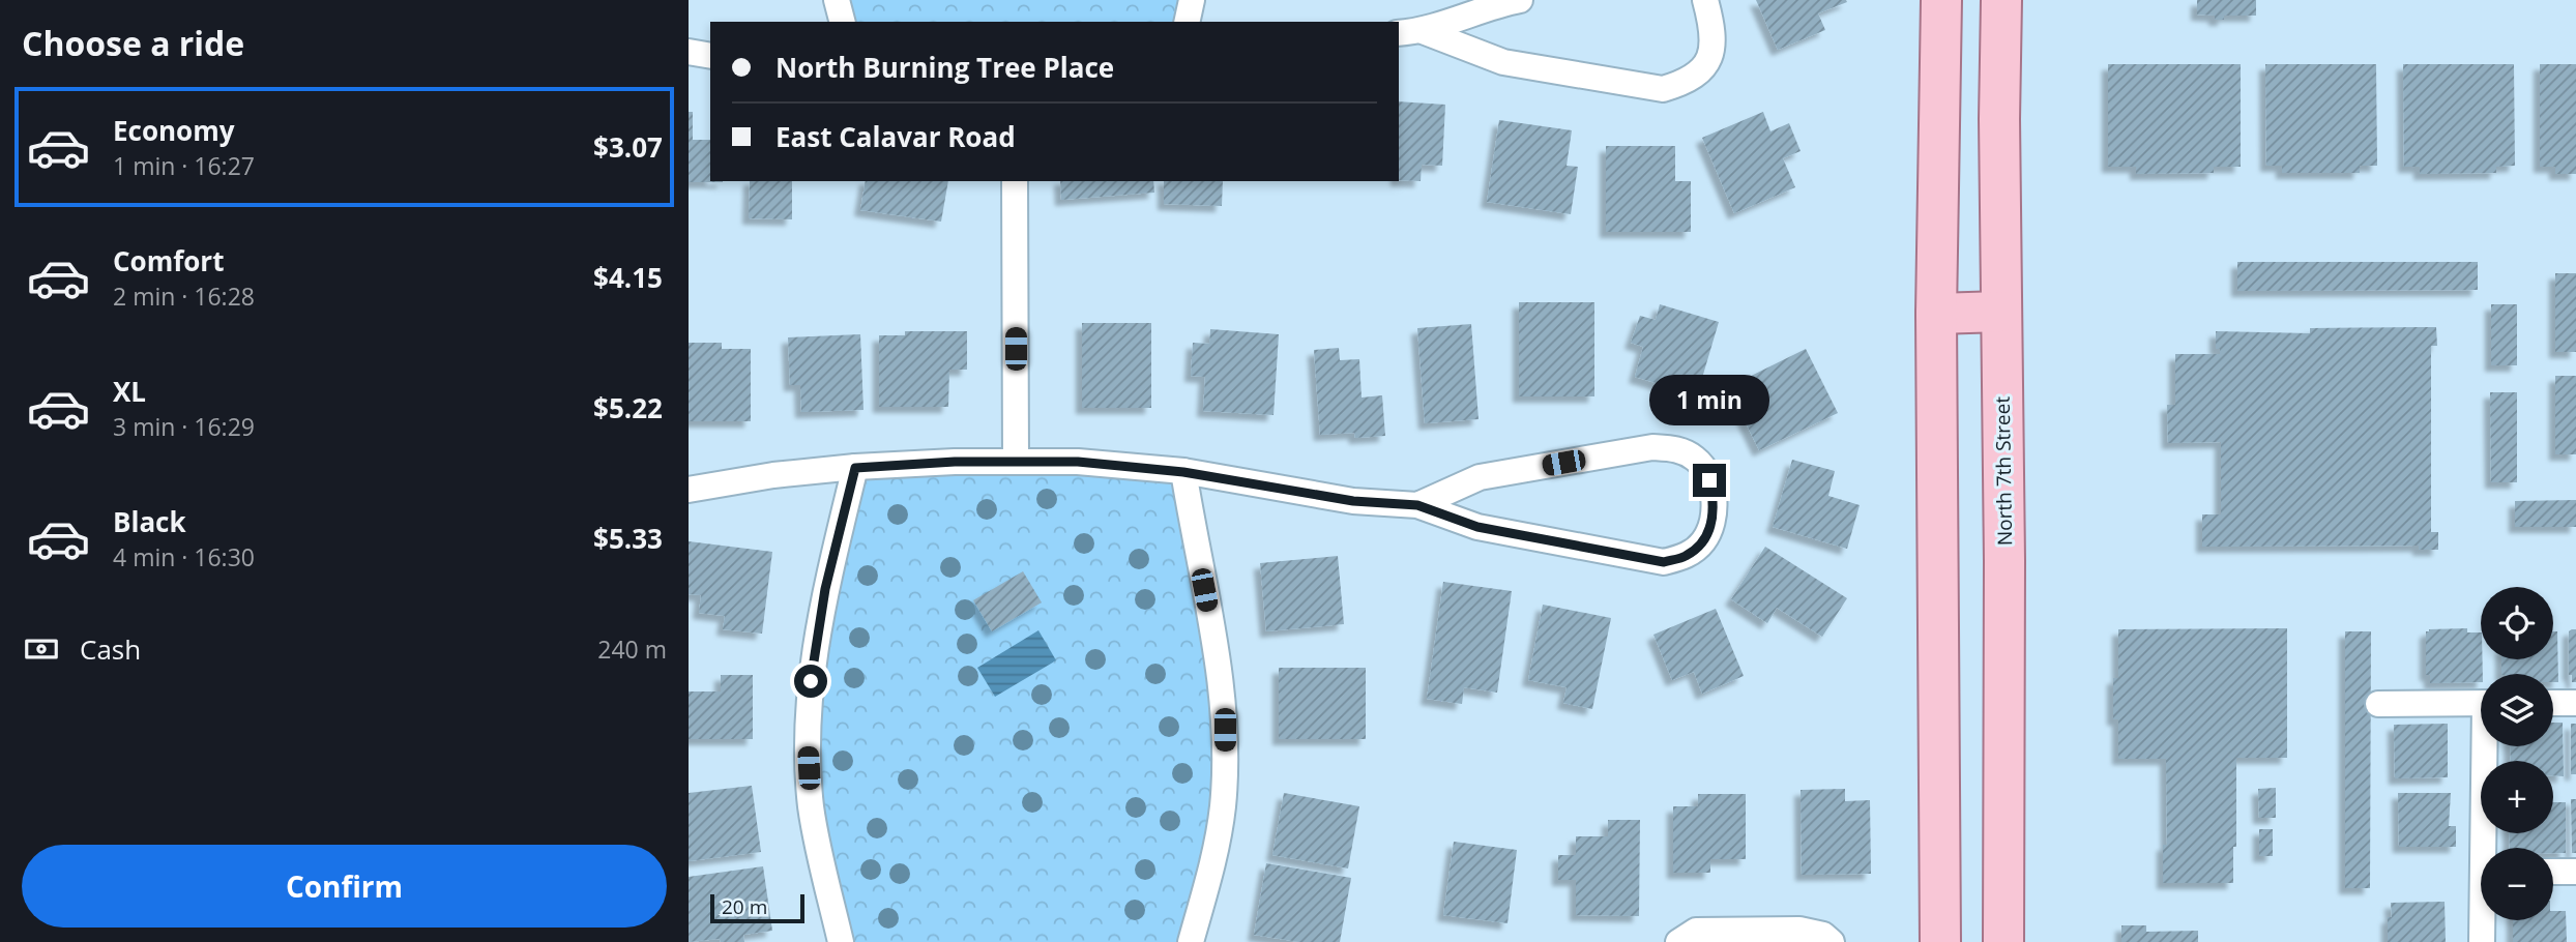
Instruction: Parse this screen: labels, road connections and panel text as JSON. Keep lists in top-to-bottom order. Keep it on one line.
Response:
{"streets":{"main road":["North 7th Street"]},"scale_bar":"20 m","page":{"heading":"Choose a ride","banner":["North Burning Tree Place","East Calavar Road"],"list":[{"name":"Economy","note":"1 min · 16:27","value":"$3.07"},{"name":"Comfort","note":"2 min · 16:28","value":"$4.15"},{"name":"XL","note":"3 min · 16:29","value":"$5.22"},{"name":"Black","note":"4 min · 16:30","value":"$5.33"}],"bubble":"1 min","map_buttons":["+","−"],"pay":["Cash","240 m"],"buttons":"Confirm","scale":"20 m"}}
